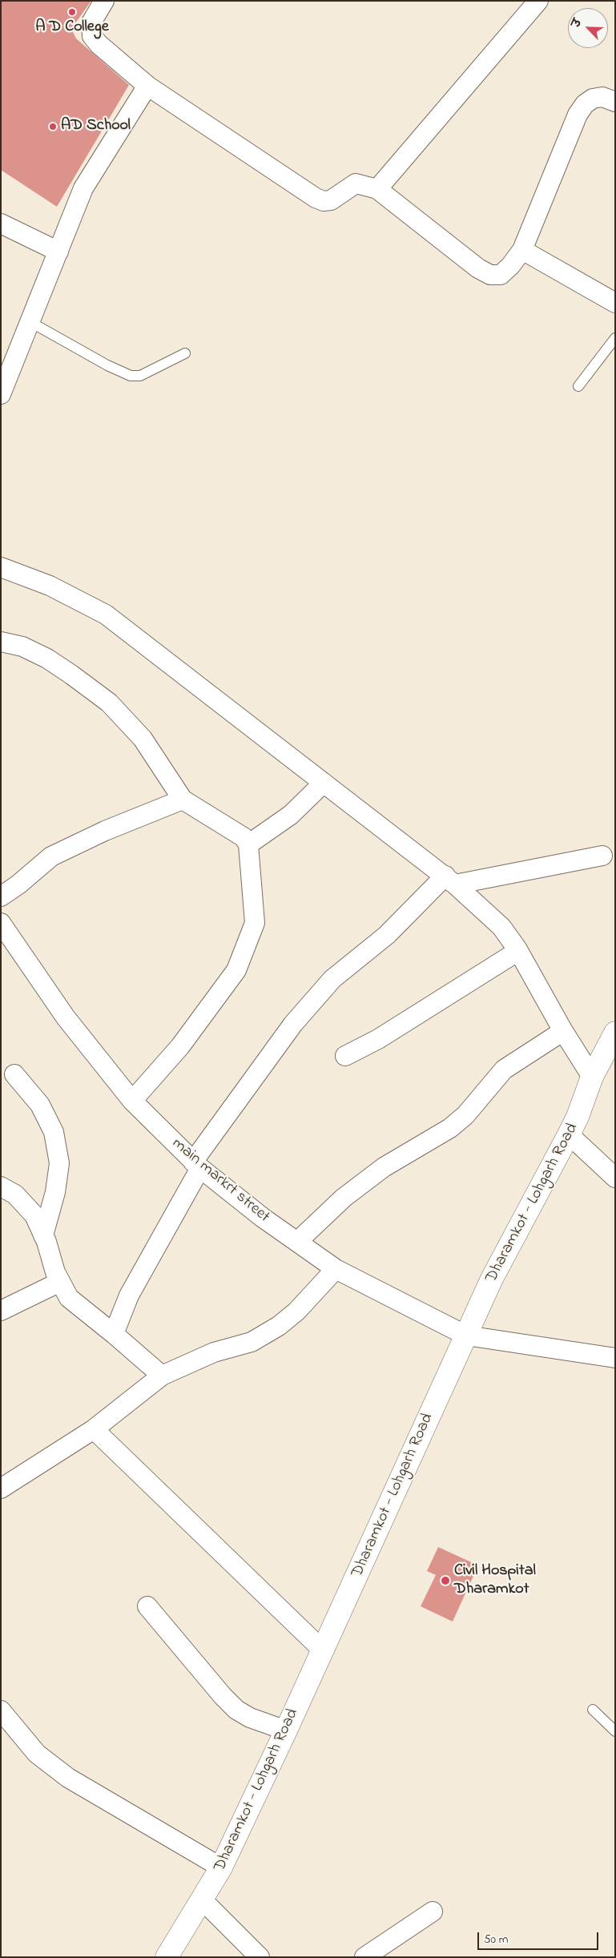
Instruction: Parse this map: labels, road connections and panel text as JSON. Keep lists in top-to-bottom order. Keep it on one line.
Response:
{"streets":{"street":["main markrt street","Dharamkot - Lohgarh Road"]},"crossings":[["main markrt street","Dharamkot - Lohgarh Road"]],"places":["A D College","AD School","Civil Hospital Dharamkot"],"scale_bar":"50 m","north":"top left"}
